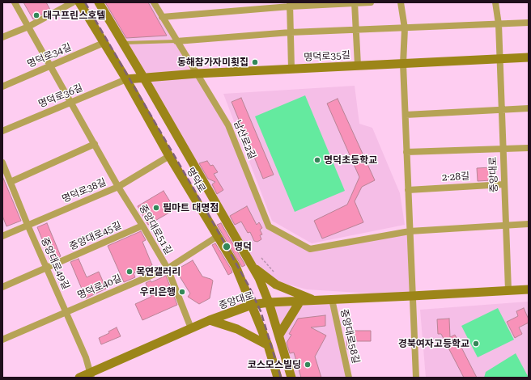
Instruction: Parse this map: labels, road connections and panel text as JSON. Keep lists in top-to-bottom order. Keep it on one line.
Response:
{"streets":{"main road":["명덕로35길","중앙대로","명덕로"],"street":["명덕로34길","명덕로36길","남산로2길","2·28길","명덕로38길","중앙대로51길","중앙대로45길","중앙대로49길","명덕로40길","중앙대로58길"]},"crossings":[["명덕로34길","명덕로"],["명덕로34길","중앙대로51길"],["명덕로35길","명덕로36길"],["명덕로35길","남산로2길"],["명덕로35길","중앙대로"],["명덕로35길","명덕로"],["명덕로36길","명덕로"],["명덕로36길","중앙대로51길"],["중앙대로","2·28길"],["중앙대로","명덕로"],["중앙대로","중앙대로51길"],["중앙대로","중앙대로49길"],["중앙대로","중앙대로58길"],["명덕로","명덕로38길"],["명덕로","명덕로40길"],["명덕로38길","중앙대로51길"],["명덕로38길","중앙대로49길"],["중앙대로51길","중앙대로45길"],["중앙대로51길","명덕로40길"],["중앙대로45길","중앙대로49길"],["중앙대로49길","명덕로40길"]],"places":["대구프린스호텔","동해참가자미횟집","명덕초등학교","필마트 대명점","명덕","목연갤러리","우리은행","경북여자고등학교","코스모스빌딩"]}
